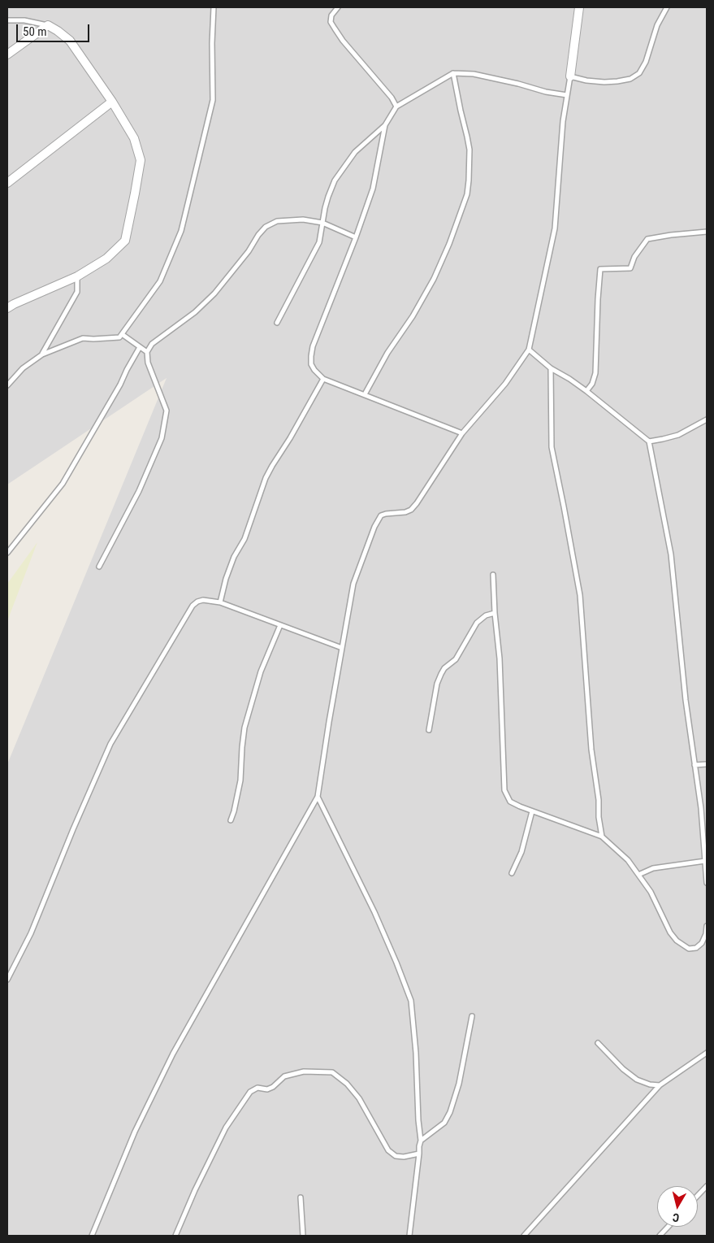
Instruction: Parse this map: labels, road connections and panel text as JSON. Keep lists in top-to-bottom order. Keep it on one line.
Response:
{"scale_bar":"50 m","north":"bottom"}
